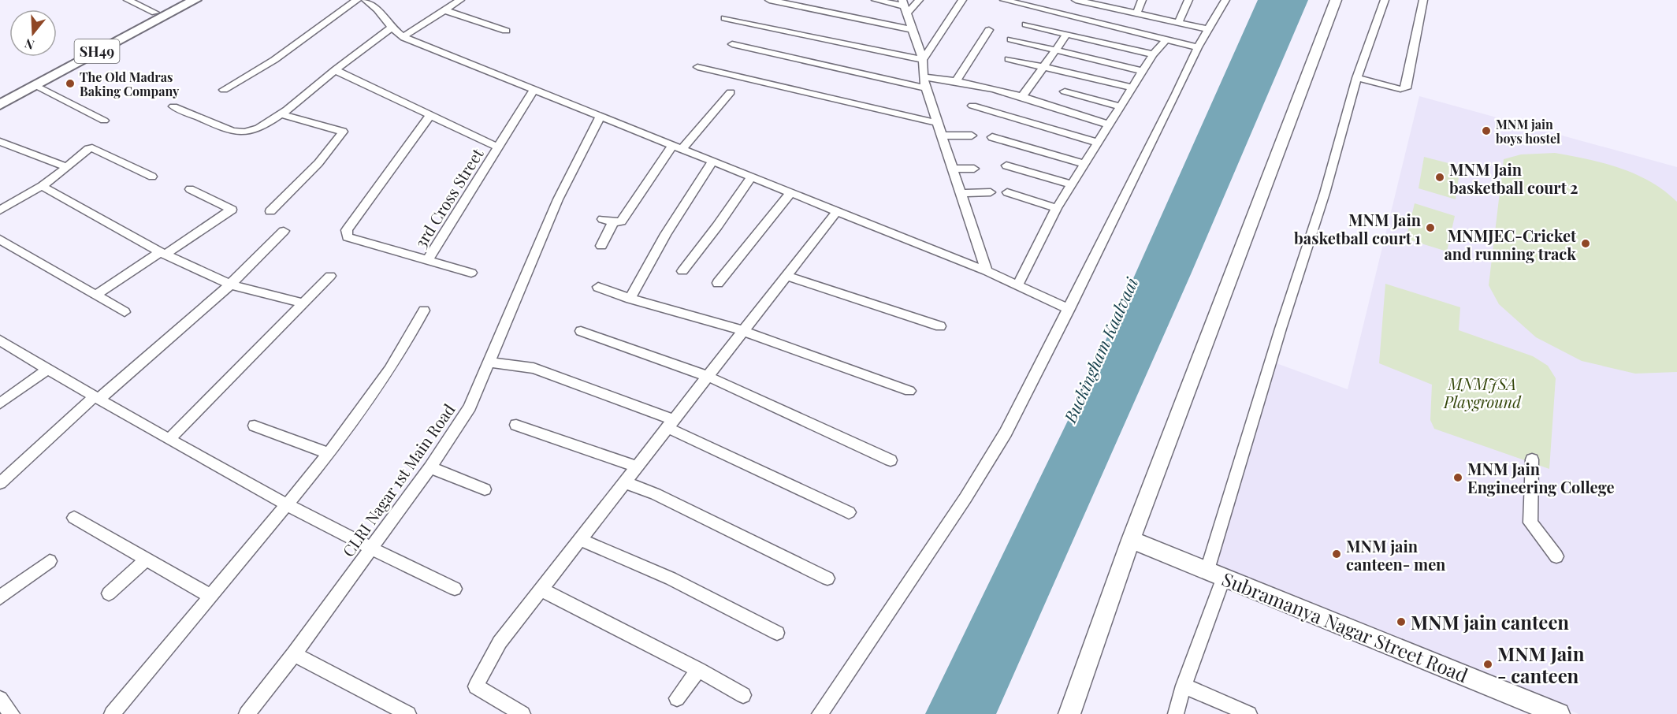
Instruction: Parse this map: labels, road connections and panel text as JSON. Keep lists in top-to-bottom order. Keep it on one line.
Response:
{"streets":{"main road":["SH49"],"street":["3rd Cross Street","CLRI Nagar 1st Main Road","Subramanya Nagar Street Road"]},"water":["Buckingham Kaalvaai"],"parks":["MNMJSA Playground"],"places":["The Old Madras Baking Company","MNM jain boys hostel","MNM Jain basketball court 2","MNM Jain basketball court 1","MNMJEC-Cricket and running track","MNM Jain Engineering College","MNM jain canteen- men","MNM jain canteen","MNM Jain - canteen"],"north":"bottom"}
